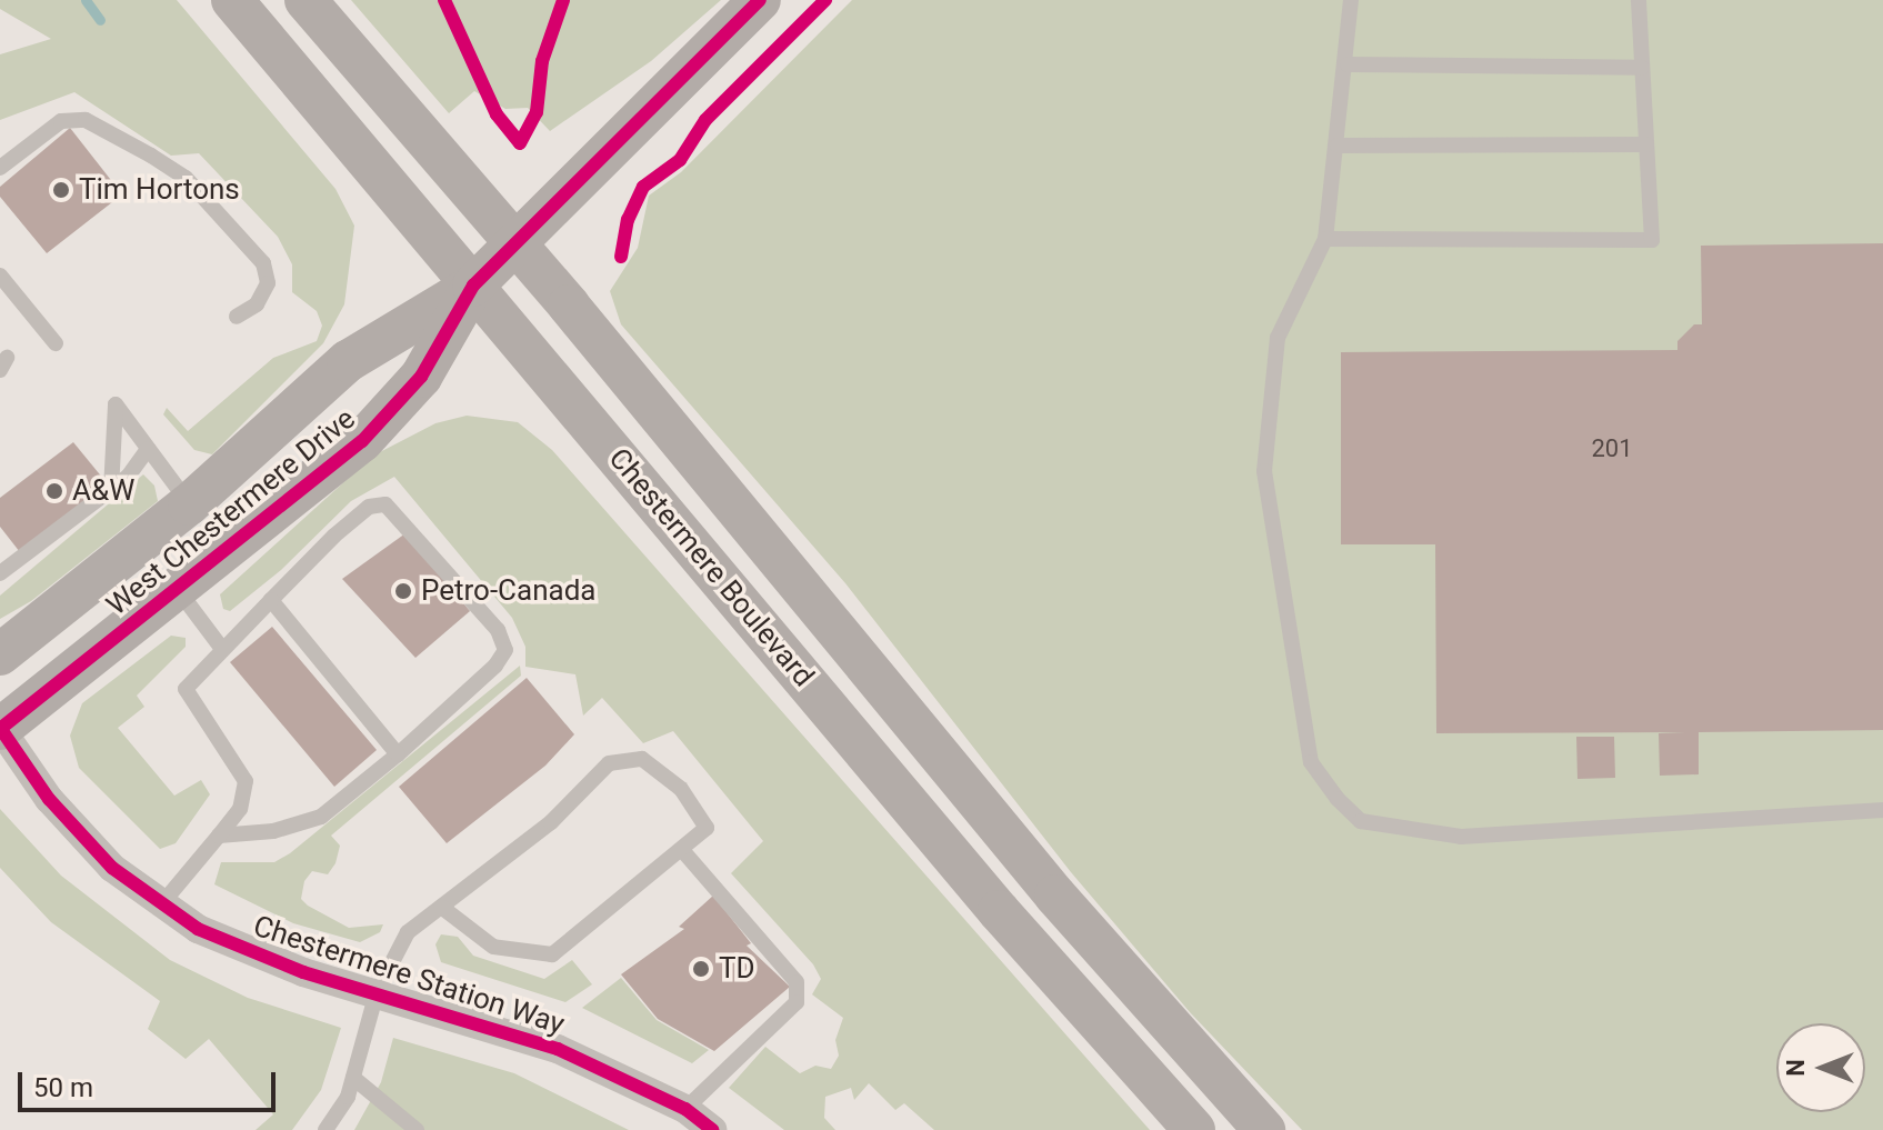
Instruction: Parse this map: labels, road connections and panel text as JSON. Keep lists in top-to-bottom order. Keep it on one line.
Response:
{"streets":{"main road":["West Chestermere Drive","Chestermere Boulevard"],"street":["Chestermere Station Way"]},"crossings":[["West Chestermere Drive","Chestermere Boulevard"],["West Chestermere Drive","Chestermere Station Way"]],"places":["Tim Hortons","A&W","Petro-Canada","TD"],"house_numbers":["201"],"scale_bar":"50 m","north":"left"}
